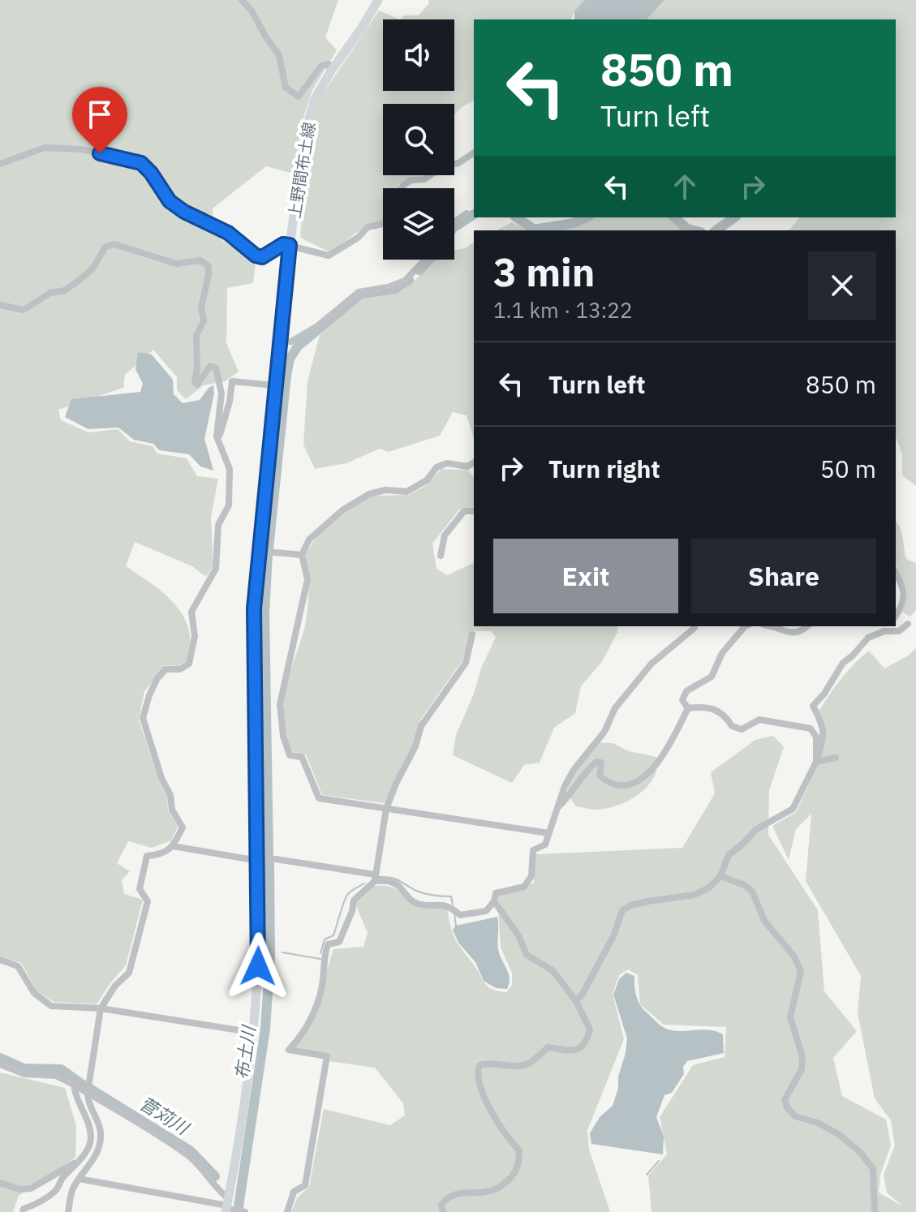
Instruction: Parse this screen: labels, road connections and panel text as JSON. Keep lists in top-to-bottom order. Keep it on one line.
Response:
{"streets":{"main road":["上野間布土線"]},"water":["布土川","菅苅川"],"page":{"turn":["850 m","Turn left"],"heading":["3 min","1.1 km · 13:22"],"list":[{"name":"Turn left","value":"850 m"},{"name":"Turn right","value":"50 m"}],"buttons":["Exit","Share"]}}
